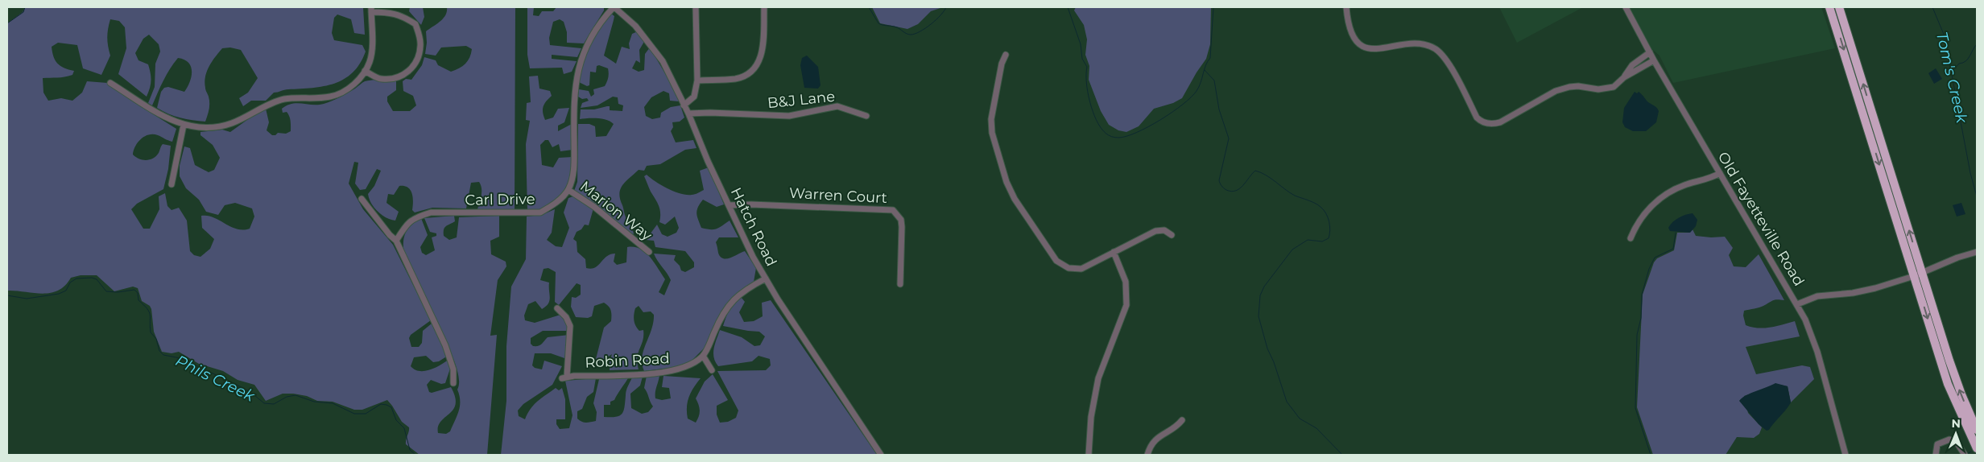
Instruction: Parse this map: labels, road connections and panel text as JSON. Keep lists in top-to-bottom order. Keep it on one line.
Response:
{"streets":{"street":["B&J Lane","Warren Court","Carl Drive","Marion Way","Old Fayetteville Road","Hatch Road","Robin Road"]},"crossings":[["B&J Lane","Hatch Road"],["Warren Court","Hatch Road"],["Carl Drive","Marion Way"]],"water":["Tom's Creek","Phils Creek"],"north":"top"}
